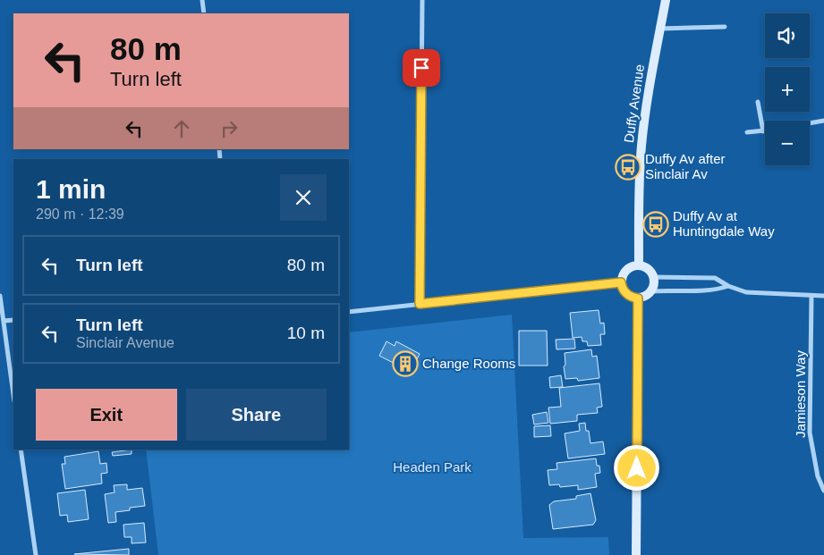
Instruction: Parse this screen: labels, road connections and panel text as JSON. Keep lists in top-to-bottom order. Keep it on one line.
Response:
{"streets":{"main road":["Duffy Avenue"],"street":["Jamieson Way"]},"parks":["Headen Park"],"places":{"bus stop":["Duffy Av after Sinclair Av","Duffy Av at Huntingdale Way"],"building":["Change Rooms"]},"page":{"map_buttons":["+","−"],"turn":["80 m","Turn left"],"heading":["1 min","290 m · 12:39"],"list":[{"name":"Turn left","value":"80 m"},{"name":"Turn left","note":"Sinclair Avenue","value":"10 m"}],"buttons":["Exit","Share"]}}
